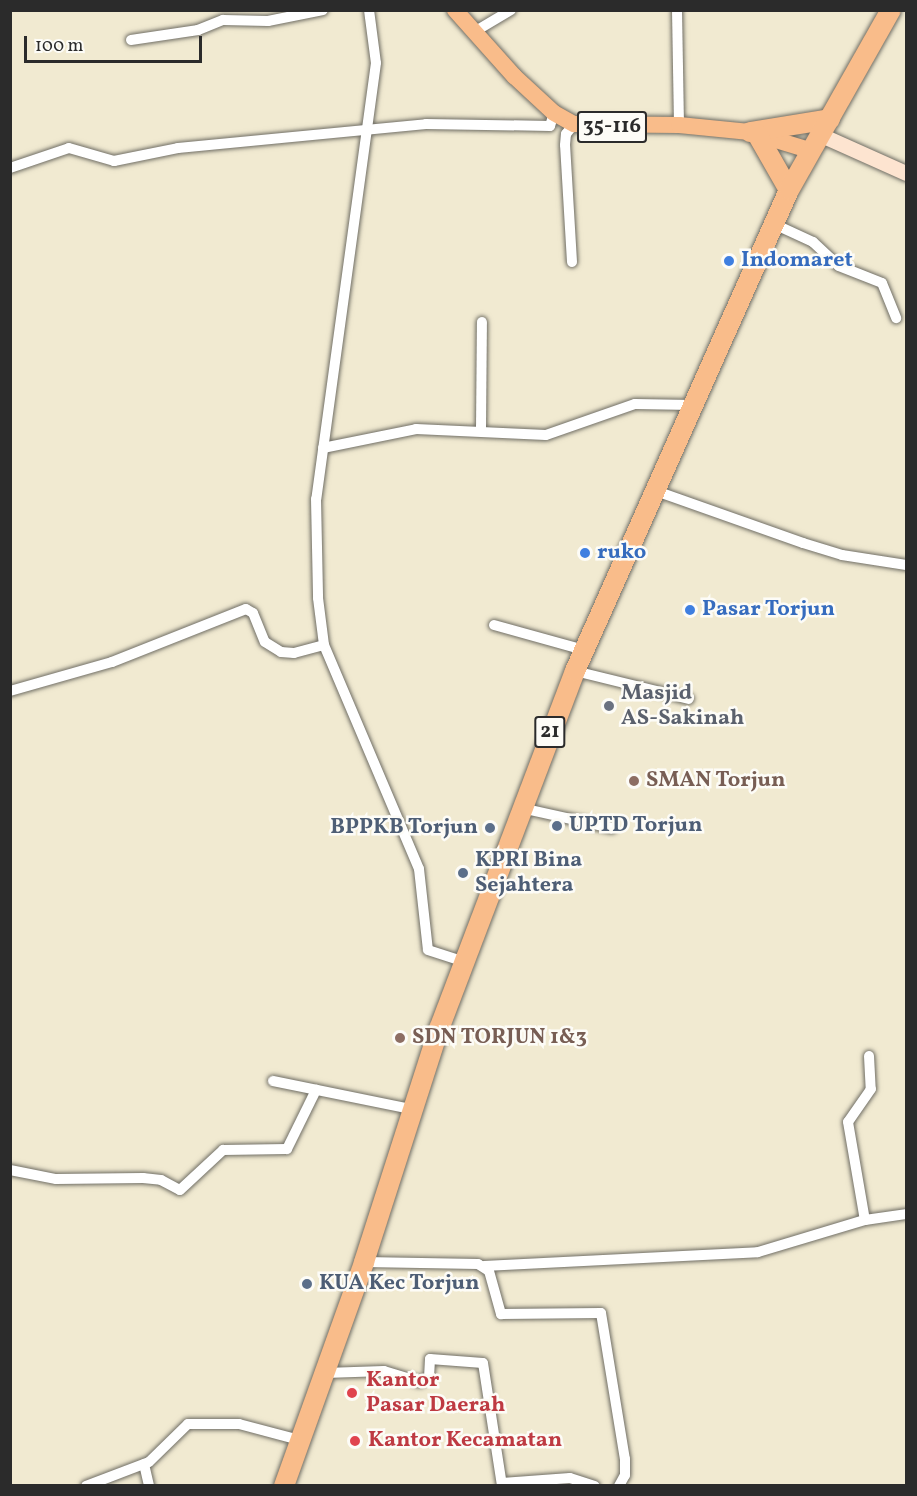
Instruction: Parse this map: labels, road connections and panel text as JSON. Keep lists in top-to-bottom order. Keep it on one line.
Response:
{"streets":{"highway":["21"],"main road":["35-116"]},"crossings":[["35-116","21"]],"places":["Indomaret","ruko","Pasar Torjun","Masjid AS-Sakinah","SMAN Torjun","UPTD Torjun","BPPKB Torjun","KPRI Bina Sejahtera","SDN TORJUN 1&3","KUA Kec Torjun","Kantor Pasar Daerah","Kantor Kecamatan"],"scale_bar":"100 m"}
